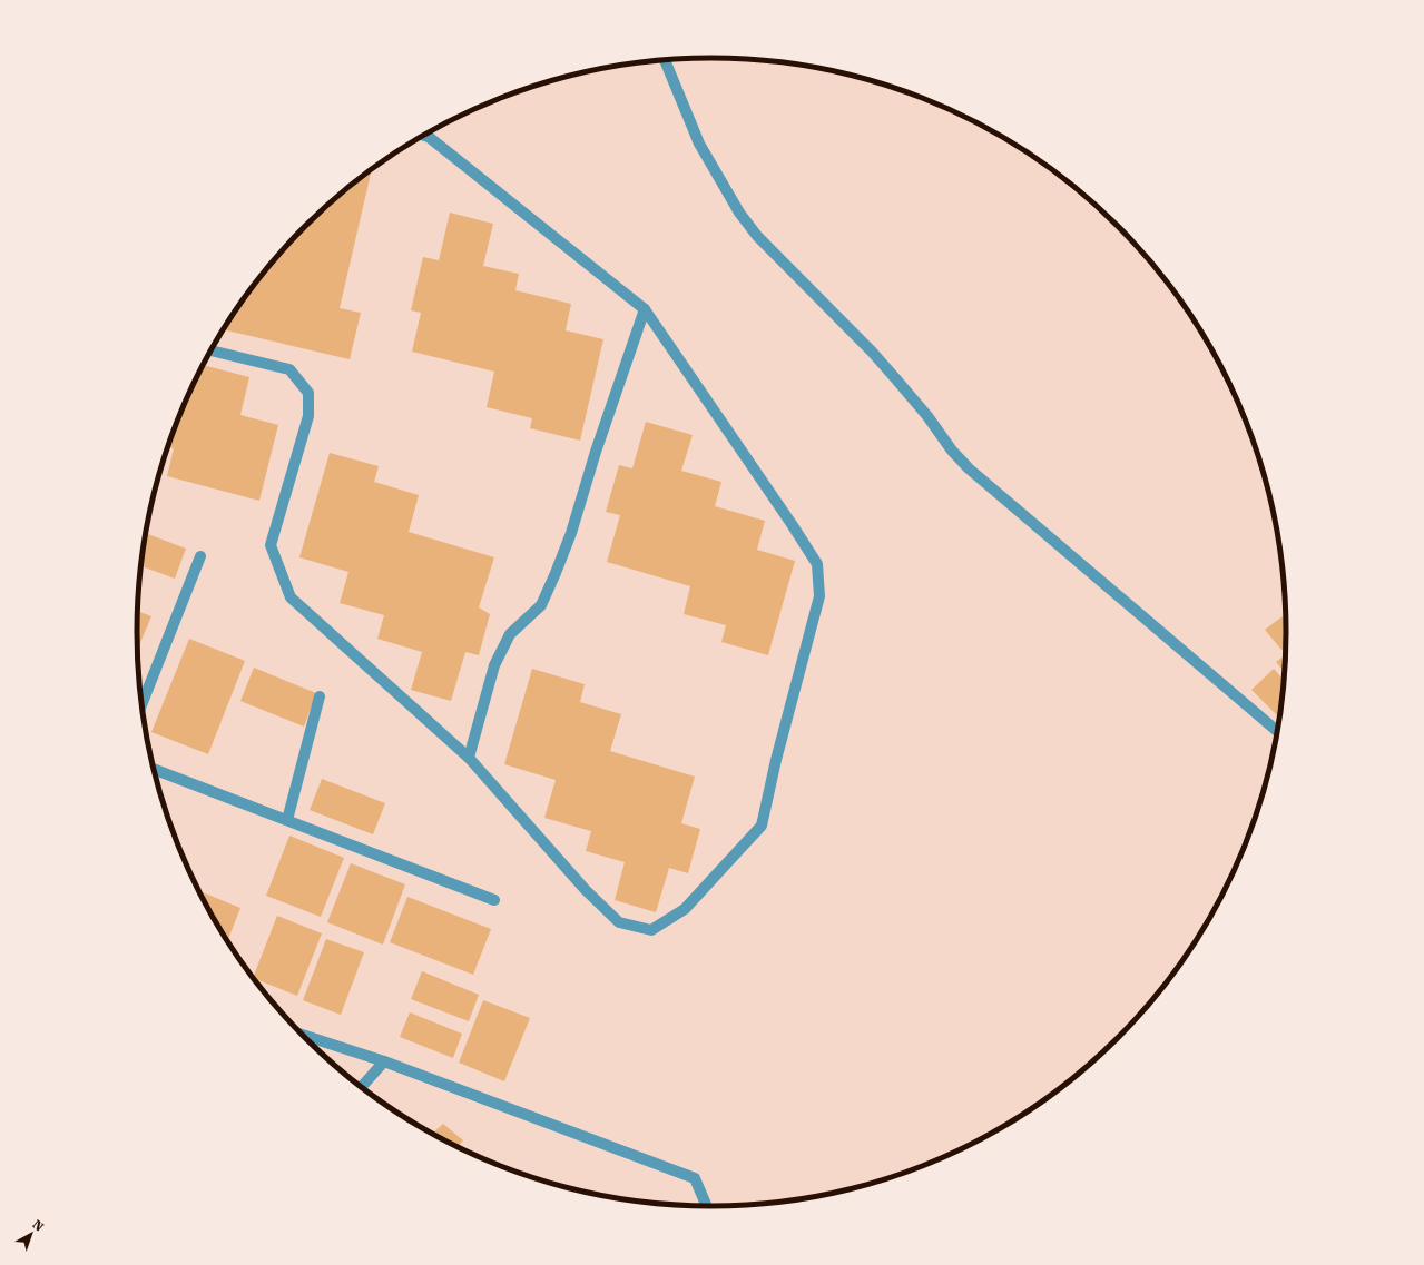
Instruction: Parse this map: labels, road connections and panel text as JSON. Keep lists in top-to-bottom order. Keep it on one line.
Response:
{"north":"top right"}
